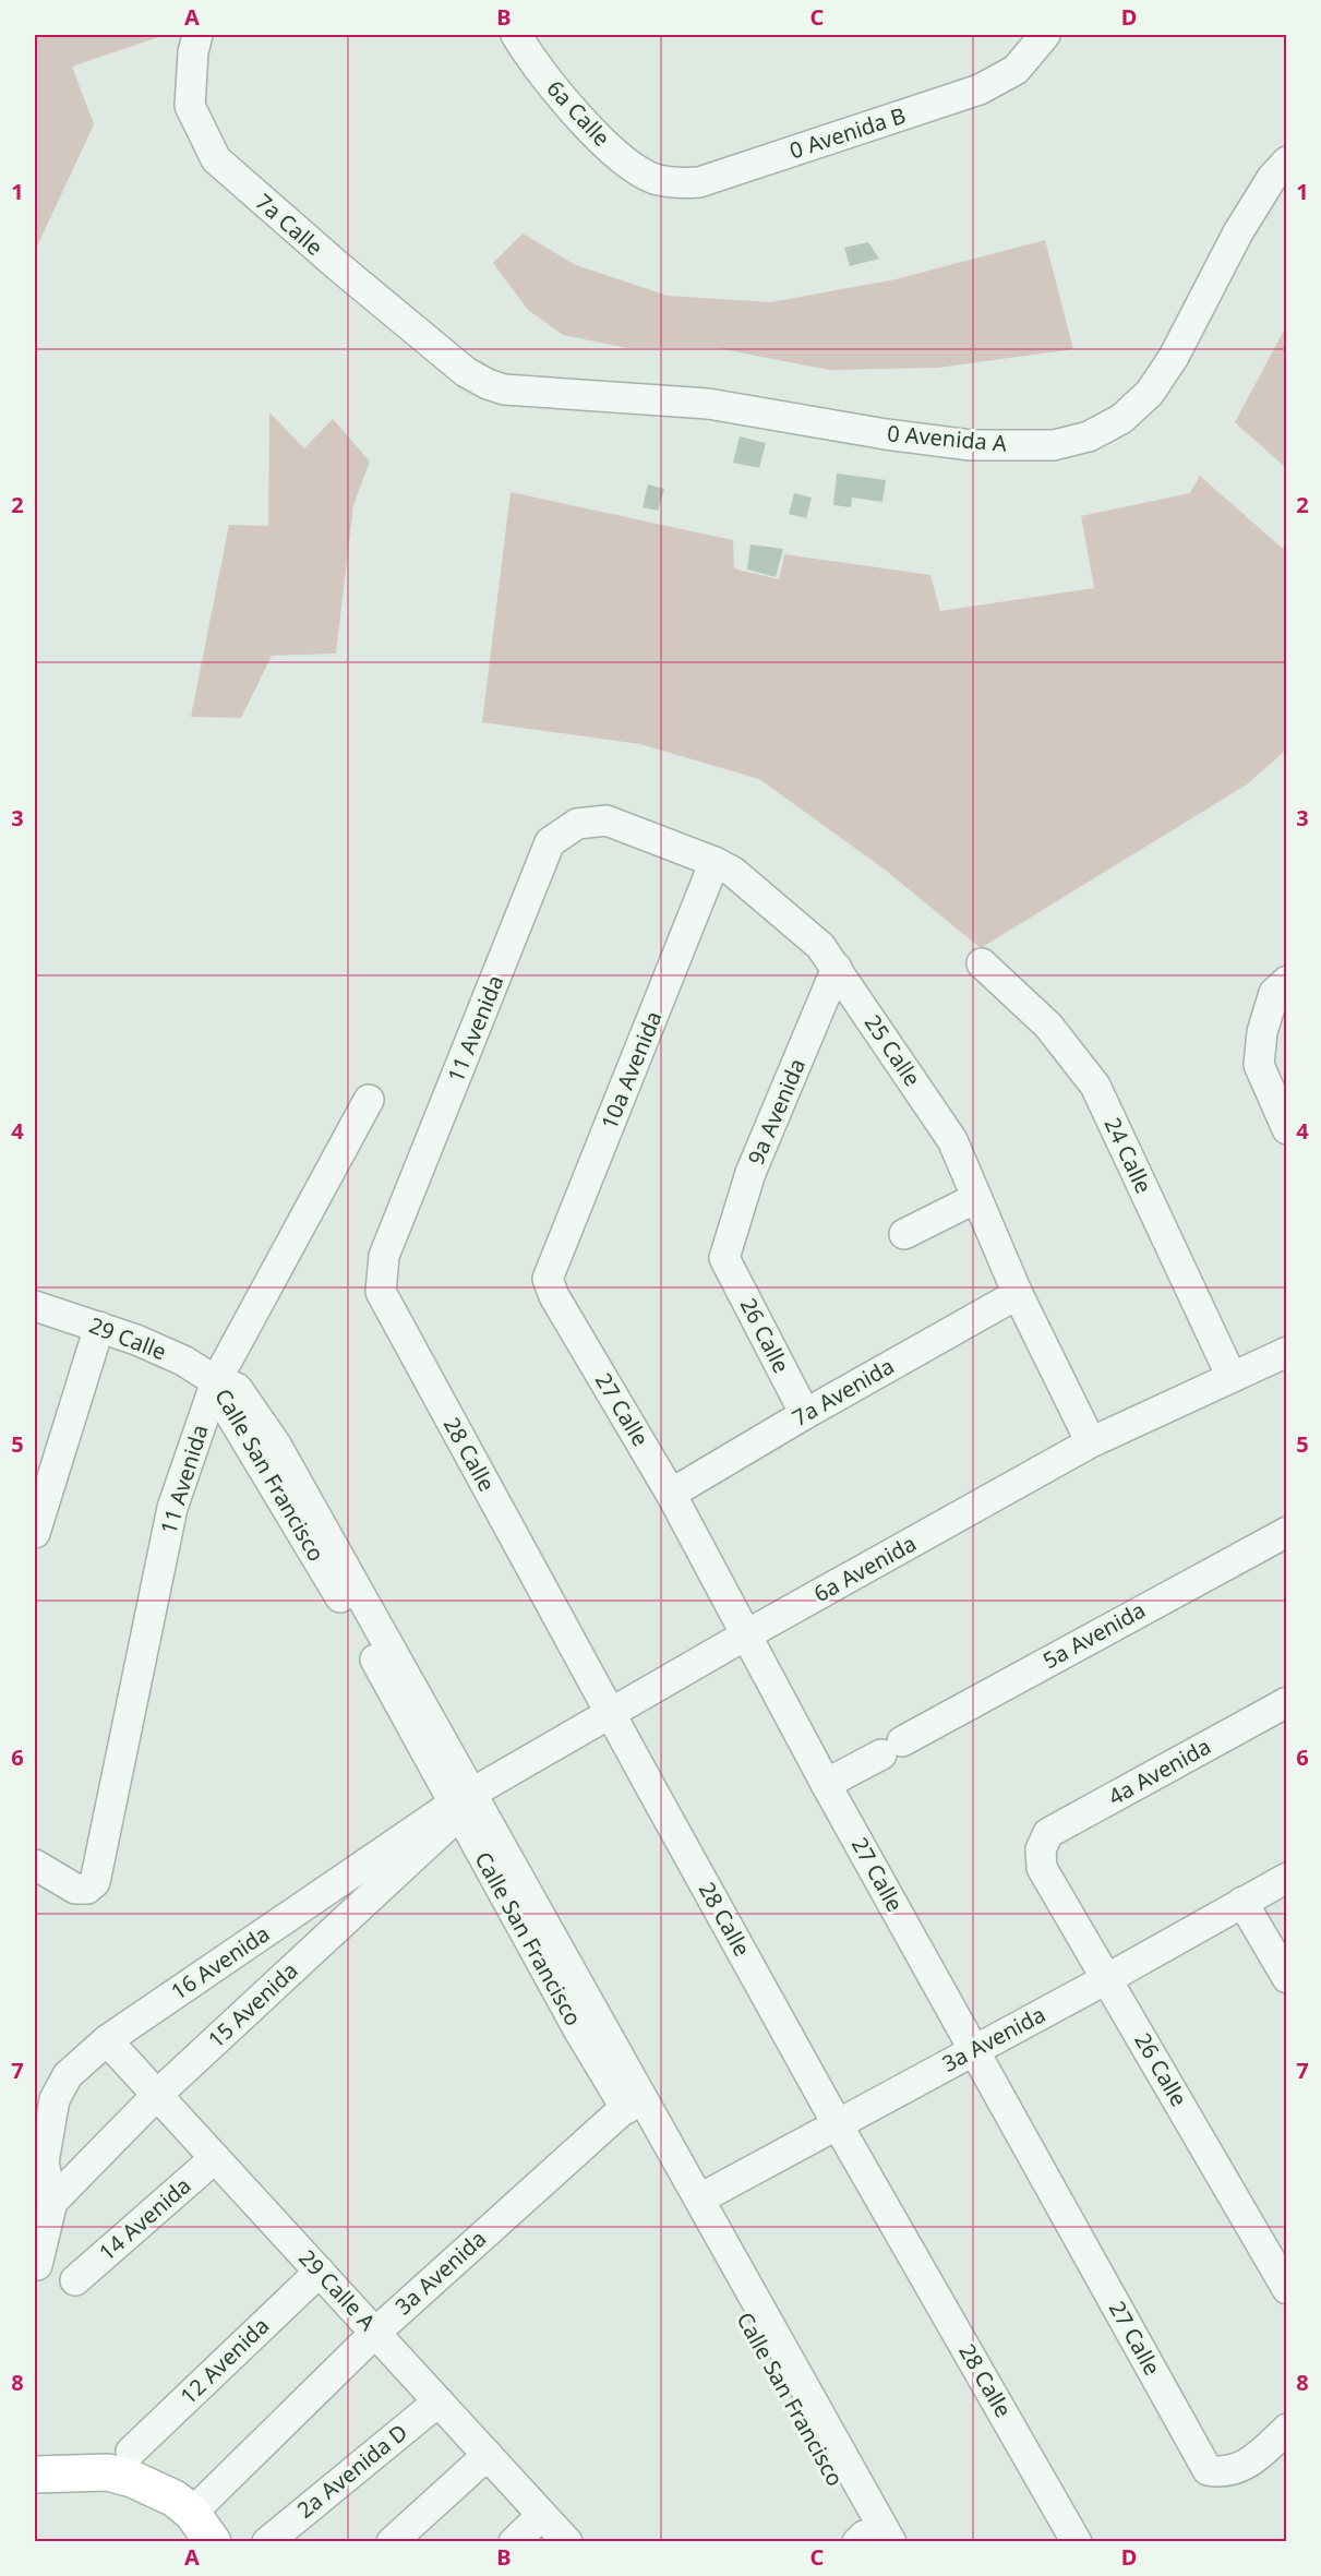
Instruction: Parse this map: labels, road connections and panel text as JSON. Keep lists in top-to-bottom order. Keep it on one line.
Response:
{"streets":{"street":["6a Calle","0 Avenida B","7a Calle","0 Avenida A","11 Avenida","25 Calle","10a Avenida","9a Avenida","24 Calle","26 Calle","29 Calle","7a Avenida","27 Calle","28 Calle","Calle San Francisco","6a Avenida","5a Avenida","4a Avenida","16 Avenida","15 Avenida","3a Avenida","14 Avenida","29 Calle A","12 Avenida","2a Avenida D"]},"crossings":[["6a Calle","0 Avenida B"],["7a Calle","0 Avenida A"],["11 Avenida","25 Calle"],["11 Avenida","29 Calle"],["11 Avenida","28 Calle"],["11 Avenida","Calle San Francisco"],["25 Calle","10a Avenida"],["25 Calle","9a Avenida"],["25 Calle","7a Avenida"],["25 Calle","6a Avenida"],["10a Avenida","27 Calle"],["9a Avenida","26 Calle"],["24 Calle","6a Avenida"],["26 Calle","7a Avenida"],["26 Calle","4a Avenida"],["26 Calle","3a Avenida"],["29 Calle","Calle San Francisco"],["7a Avenida","27 Calle"],["27 Calle","6a Avenida"],["27 Calle","5a Avenida"],["27 Calle","3a Avenida"],["28 Calle","6a Avenida"],["28 Calle","3a Avenida"],["Calle San Francisco","6a Avenida"],["Calle San Francisco","16 Avenida"],["Calle San Francisco","15 Avenida"],["Calle San Francisco","3a Avenida"],["6a Avenida","16 Avenida"],["6a Avenida","15 Avenida"],["16 Avenida","15 Avenida"],["16 Avenida","29 Calle A"],["15 Avenida","29 Calle A"],["3a Avenida","29 Calle A"],["14 Avenida","29 Calle A"],["29 Calle A","12 Avenida"],["29 Calle A","2a Avenida D"]],"grid":{"columns":["A","B","C","D"],"rows":["1","2","3","4","5","6","7","8"]}}
